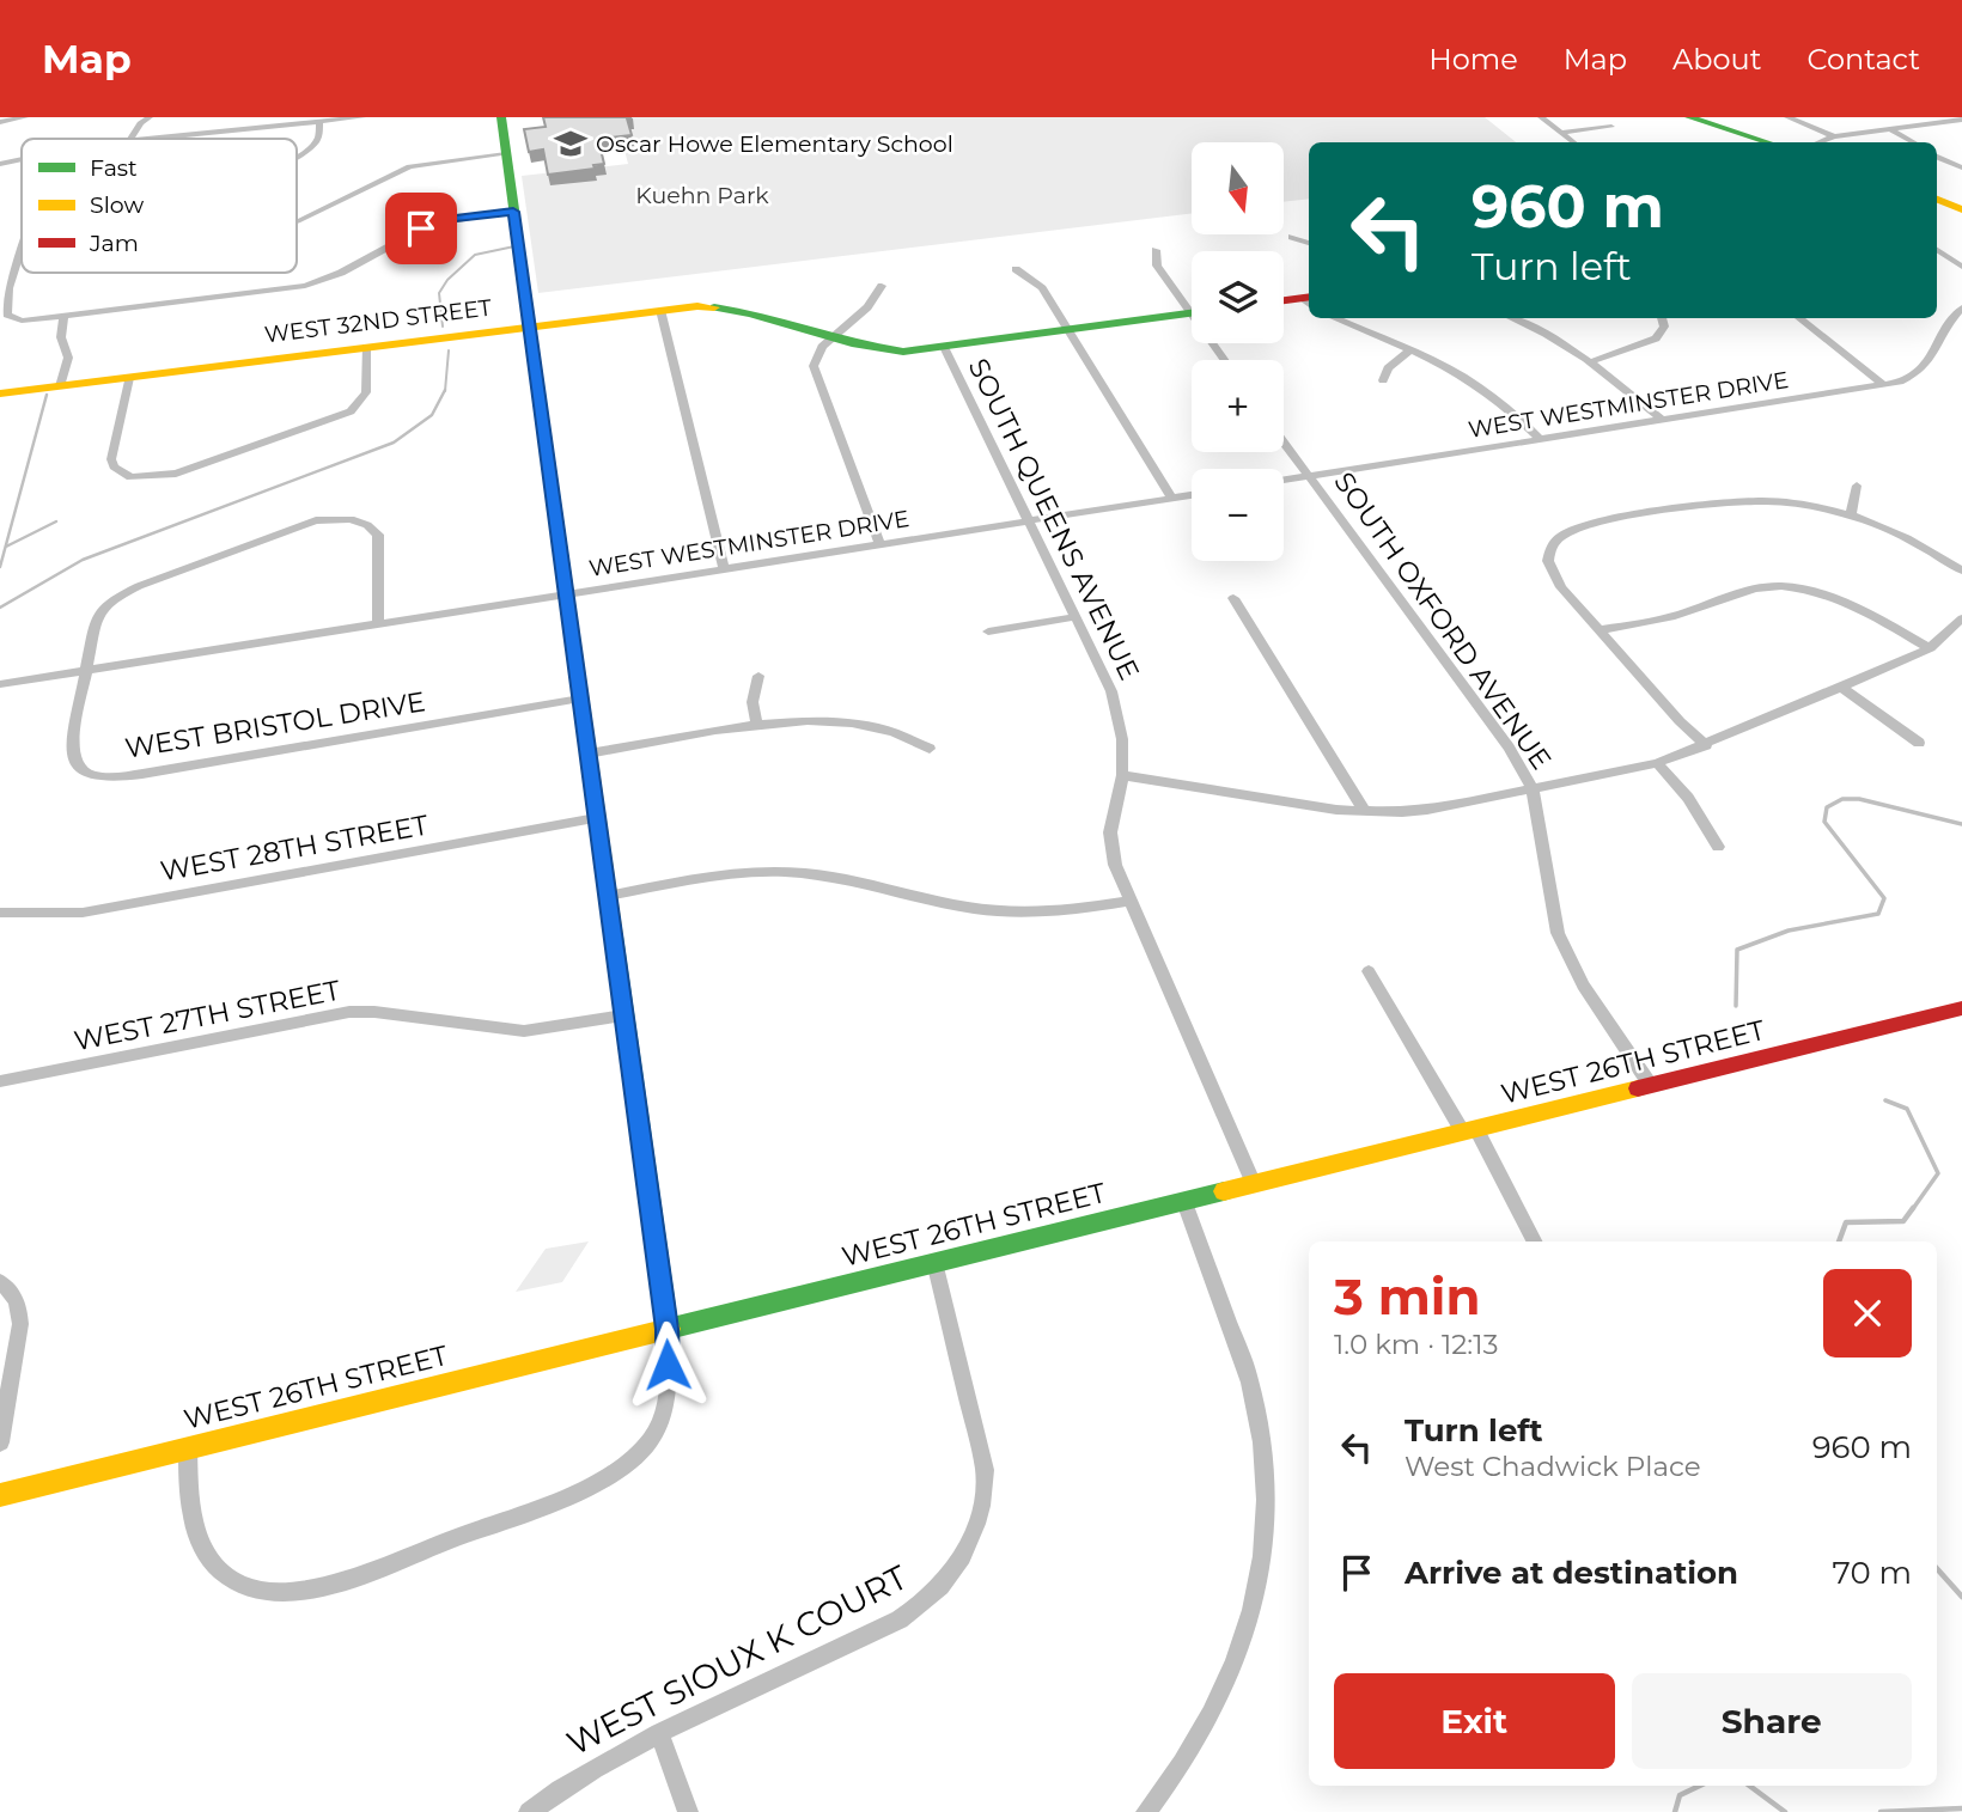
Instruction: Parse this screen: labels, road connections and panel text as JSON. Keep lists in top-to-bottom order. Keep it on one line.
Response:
{"streets":{"street":["WEST 32ND STREET","WEST WESTMINSTER DRIVE","SOUTH QUEENS AVENUE","SOUTH OXFORD AVENUE","WEST BRISTOL DRIVE","WEST 28TH STREET","WEST 27TH STREET","WEST 26TH STREET","WEST SIOUX K COURT"]},"crossings":[["WEST 32ND STREET","SOUTH QUEENS AVENUE"],["WEST WESTMINSTER DRIVE","SOUTH QUEENS AVENUE"],["WEST WESTMINSTER DRIVE","SOUTH OXFORD AVENUE"],["WEST WESTMINSTER DRIVE","WEST BRISTOL DRIVE"],["SOUTH QUEENS AVENUE","WEST 26TH STREET"],["SOUTH OXFORD AVENUE","WEST 26TH STREET"],["WEST 26TH STREET","WEST SIOUX K COURT"]],"parks":["Kuehn Park"],"places":{"school or university":["Oscar Howe Elementary School"]},"legend":["Fast","Slow","Jam"],"north":"bottom","page":{"header":"Map","nav":["Home","Map","About","Contact"],"map_buttons":["+","−"],"turn":["960 m","Turn left"],"heading":["3 min","1.0 km · 12:13"],"list":[{"name":"Turn left","note":"West Chadwick Place","value":"960 m"},{"name":"Arrive at destination","value":"70 m"}],"buttons":["Exit","Share"]}}
